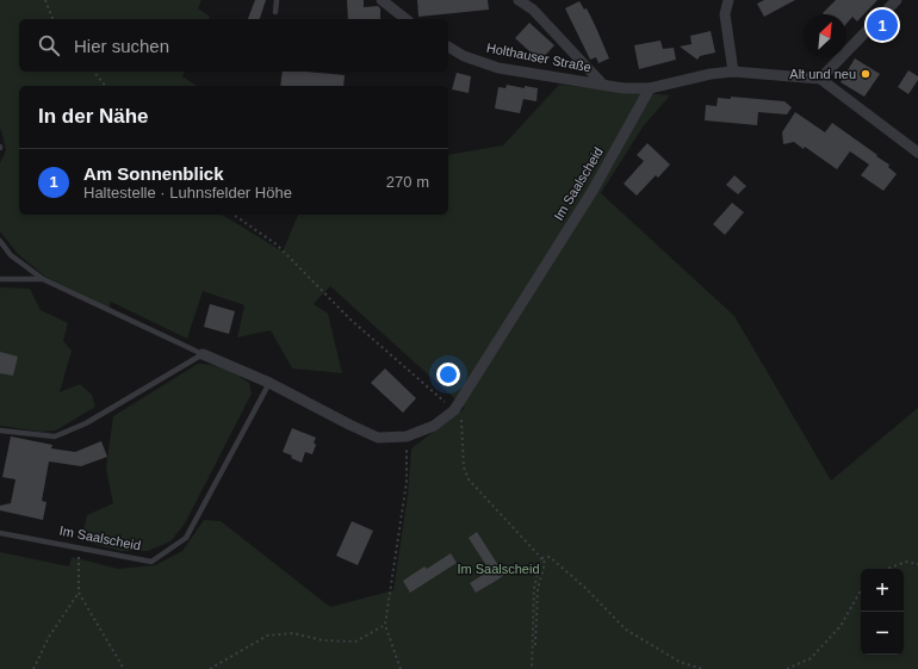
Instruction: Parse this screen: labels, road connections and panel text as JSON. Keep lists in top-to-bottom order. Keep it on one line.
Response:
{"streets":{"street":["Holthauser Straße","Im Saalscheid"]},"crossings":[["Holthauser Straße","Im Saalscheid"]],"parks":["Im Saalscheid"],"places":["Alt und neu"],"north":"top right","page":{"pins":"1","search":"Hier suchen","heading":"In der Nähe","list":[{"mark":"1","name":"Am Sonnenblick","note":"Haltestelle · Luhnsfelder Höhe","value":"270 m"}],"map_buttons":["+","−"]}}
